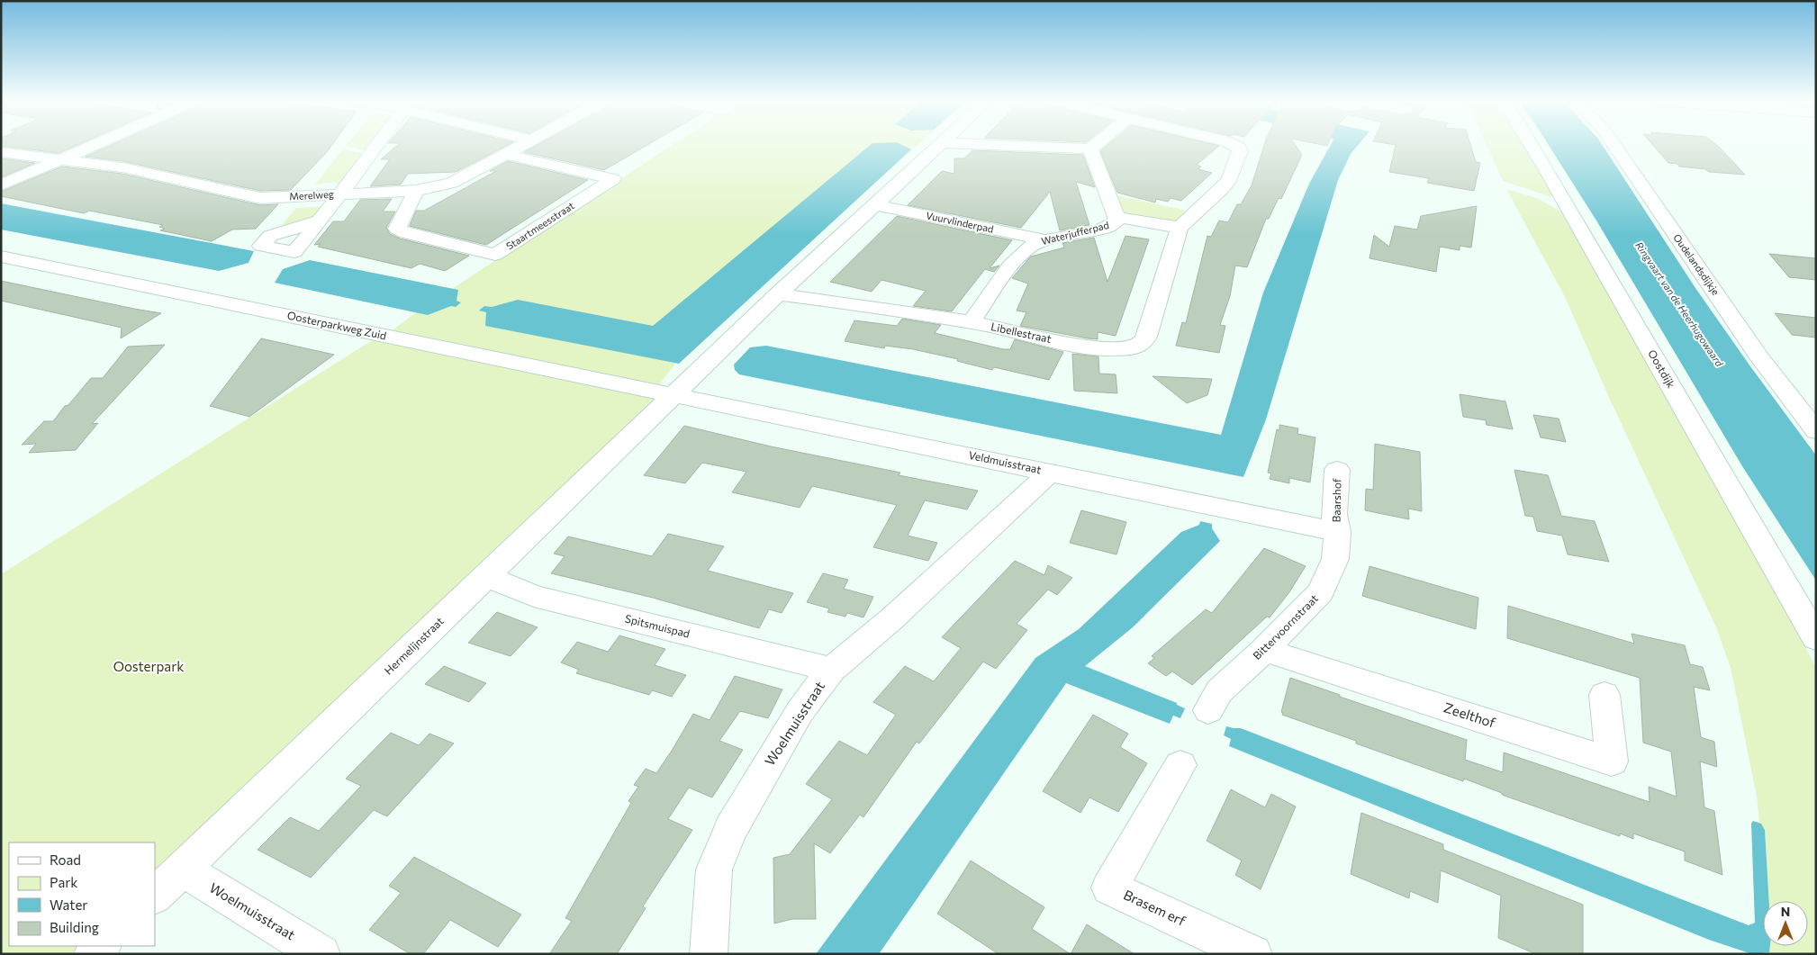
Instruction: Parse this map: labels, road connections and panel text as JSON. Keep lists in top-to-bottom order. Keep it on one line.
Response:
{"streets":{"street":["Merelweg","Vuurvlinderpad","Staartmeesstraat","Waterjufferpad","Oudelandsdijkje","Oosterparkweg Zuid","Libellestraat","Oostdijk","Veldmuisstraat","Baarshof","Spitsmuispad","Bittervoornstraat","Hermelijnstraat","Zeelthof","Woelmuisstraat","Brasem erf"]},"crossings":[["Merelweg","Staartmeesstraat"],["Vuurvlinderpad","Waterjufferpad"],["Waterjufferpad","Libellestraat"],["Oosterparkweg Zuid","Veldmuisstraat"],["Oosterparkweg Zuid","Hermelijnstraat"],["Veldmuisstraat","Baarshof"],["Veldmuisstraat","Bittervoornstraat"],["Veldmuisstraat","Hermelijnstraat"],["Veldmuisstraat","Woelmuisstraat"],["Baarshof","Bittervoornstraat"],["Spitsmuispad","Hermelijnstraat"],["Spitsmuispad","Woelmuisstraat"],["Bittervoornstraat","Zeelthof"],["Hermelijnstraat","Woelmuisstraat"]],"water":["Ringvaart van de Heerhugowaard"],"parks":["Oosterpark"],"legend":["Road","Park","Water","Building"],"north":"top"}
